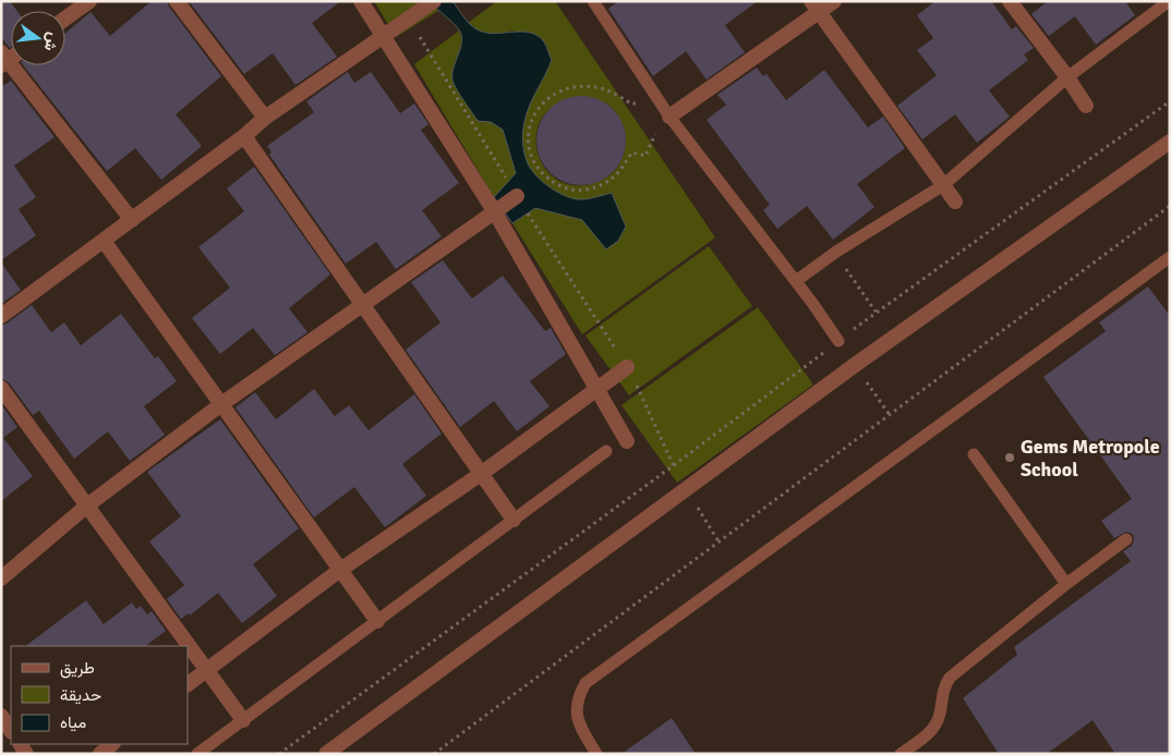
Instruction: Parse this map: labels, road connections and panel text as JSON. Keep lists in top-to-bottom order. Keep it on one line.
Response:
{"places":["Gems Metropole School"],"legend":["طريق","حديقة","مياه"],"north":"right"}
